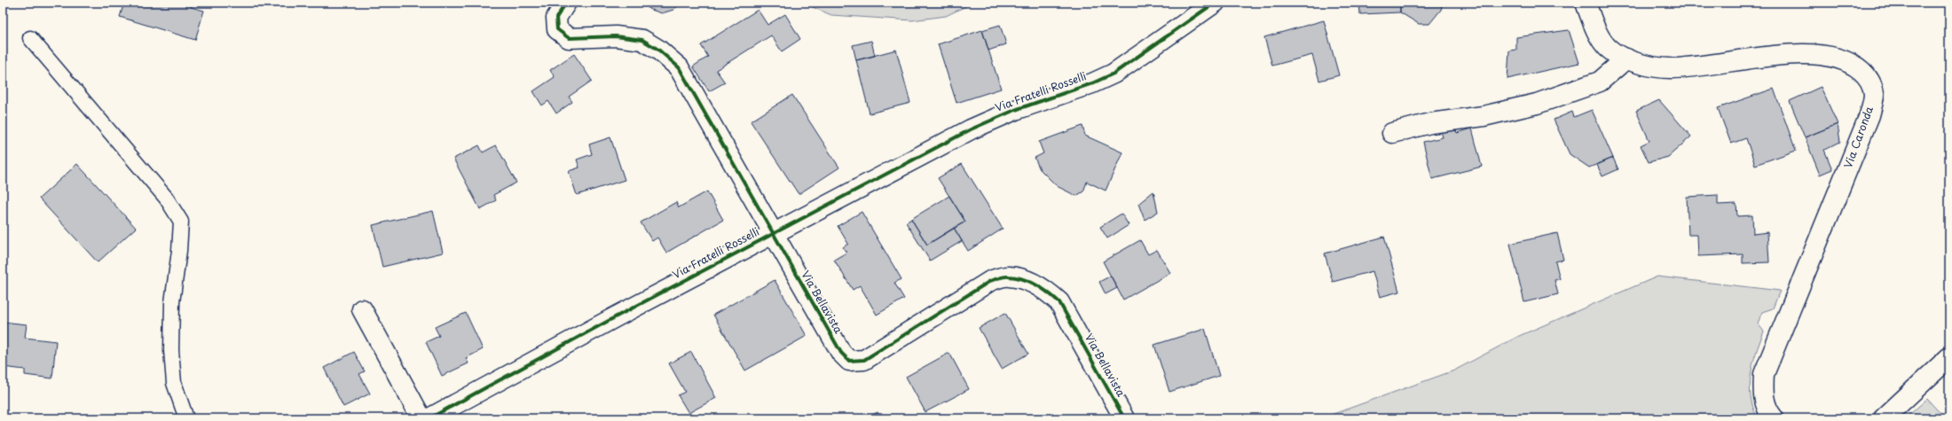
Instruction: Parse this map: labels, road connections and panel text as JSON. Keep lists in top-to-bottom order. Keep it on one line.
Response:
{"streets":{"street":["Via Fratelli Rosselli","Via Caronda","Via Bellavista"]},"crossings":[["Via Fratelli Rosselli","Via Bellavista"]]}
